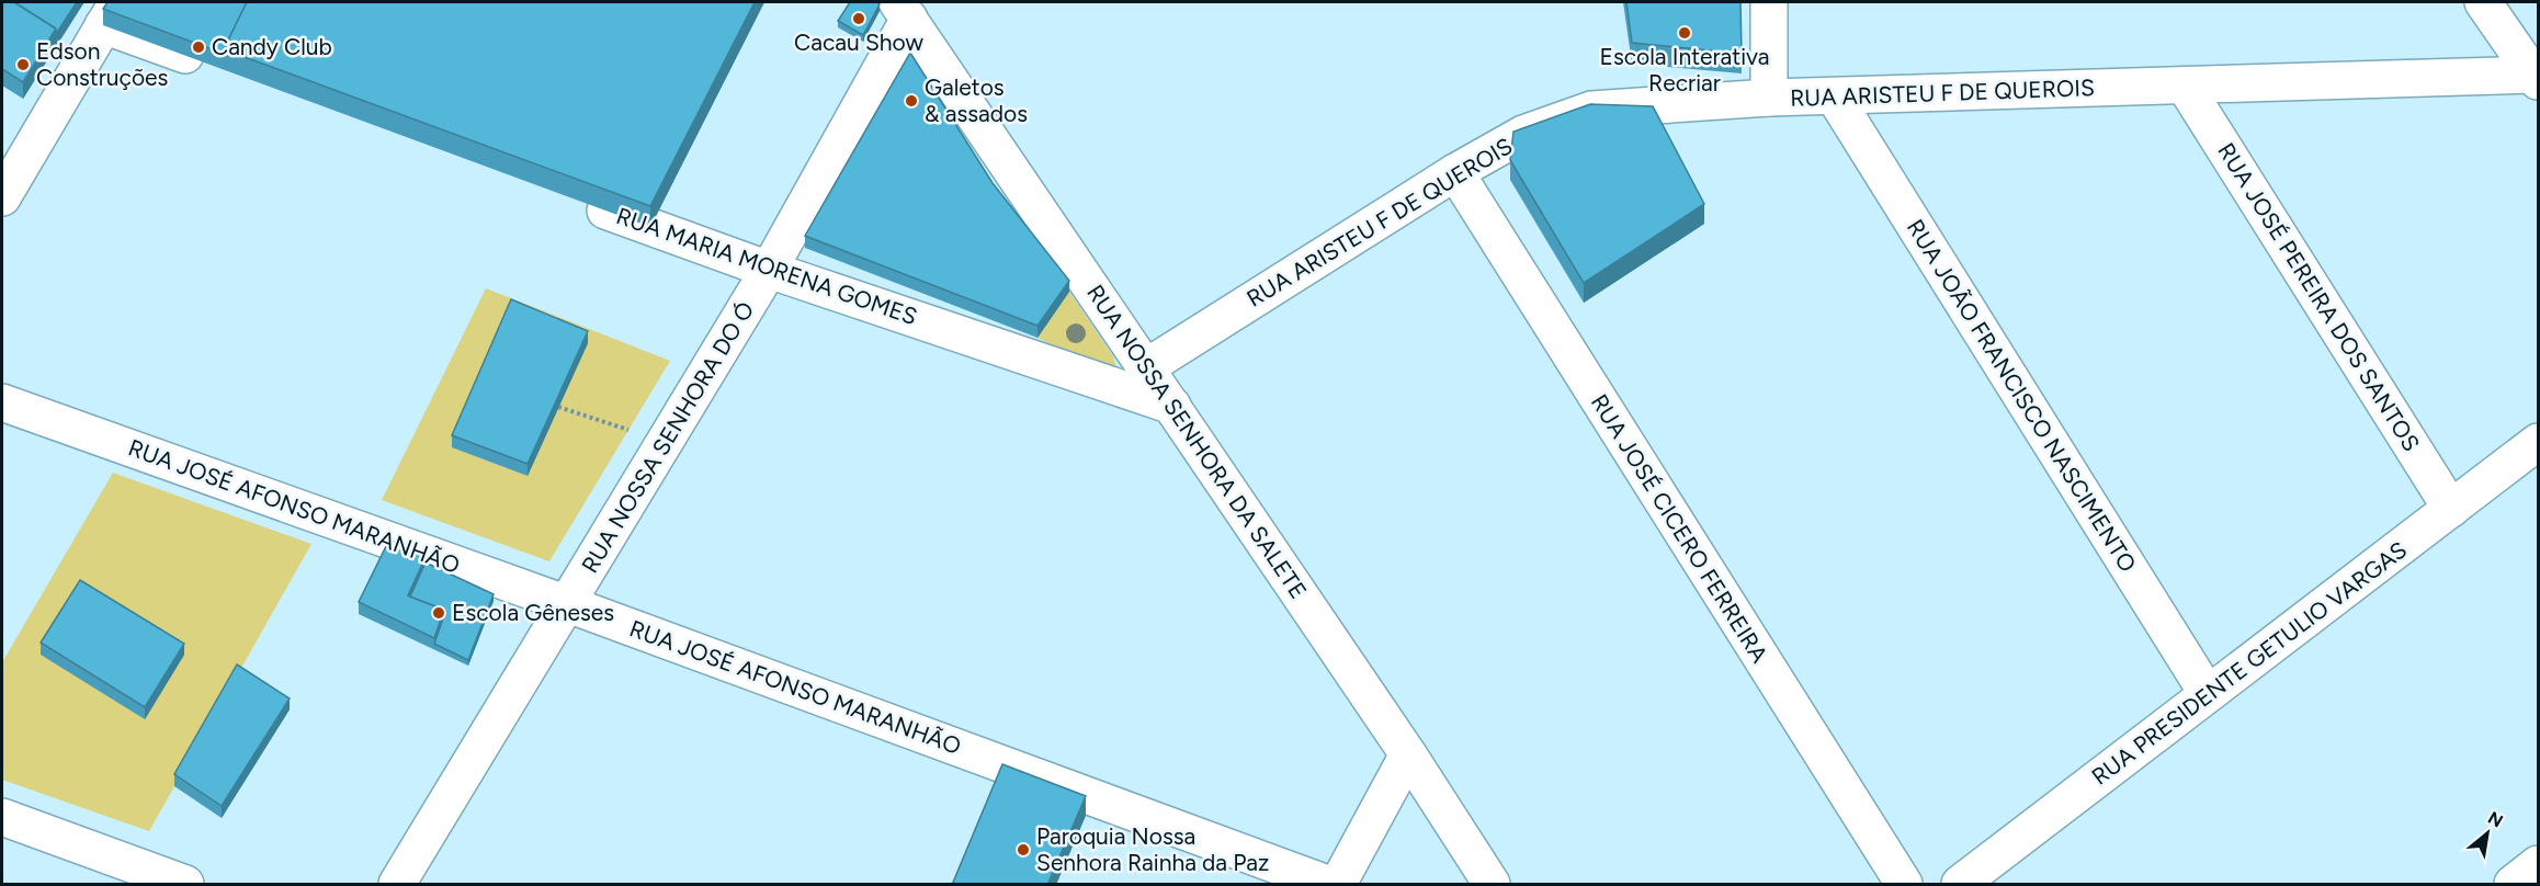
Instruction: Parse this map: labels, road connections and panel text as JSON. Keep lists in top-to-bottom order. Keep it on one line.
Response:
{"streets":{"street":["RUA ARISTEU F DE QUEROIS","RUA MARIA MORENA GOMES","RUA JOSÉ PEREIRA DOS SANTOS","RUA JOÃO FRANCISCO NASCIMENTO","RUA NOSSA SENHORA DO Ó","RUA NOSSA SENHORA DA SALETE","RUA JOSÉ AFONSO MARANHÃO","RUA JOSÉ CICERO FERREIRA","RUA PRESIDENTE GETULIO VARGAS"]},"crossings":[["RUA ARISTEU F DE QUEROIS","RUA JOSÉ PEREIRA DOS SANTOS"],["RUA ARISTEU F DE QUEROIS","RUA JOÃO FRANCISCO NASCIMENTO"],["RUA ARISTEU F DE QUEROIS","RUA NOSSA SENHORA DA SALETE"],["RUA ARISTEU F DE QUEROIS","RUA JOSÉ CICERO FERREIRA"],["RUA MARIA MORENA GOMES","RUA NOSSA SENHORA DO Ó"],["RUA MARIA MORENA GOMES","RUA NOSSA SENHORA DA SALETE"],["RUA JOSÉ PEREIRA DOS SANTOS","RUA PRESIDENTE GETULIO VARGAS"],["RUA JOÃO FRANCISCO NASCIMENTO","RUA PRESIDENTE GETULIO VARGAS"],["RUA NOSSA SENHORA DO Ó","RUA NOSSA SENHORA DA SALETE"],["RUA NOSSA SENHORA DO Ó","RUA JOSÉ AFONSO MARANHÃO"]],"places":["Cacau Show","Escola Interativa Recriar","Candy Club","Edson Construções","Galetos & assados","Escola Gêneses","Paroquia Nossa Senhora Rainha da Paz"],"north":"top right"}
